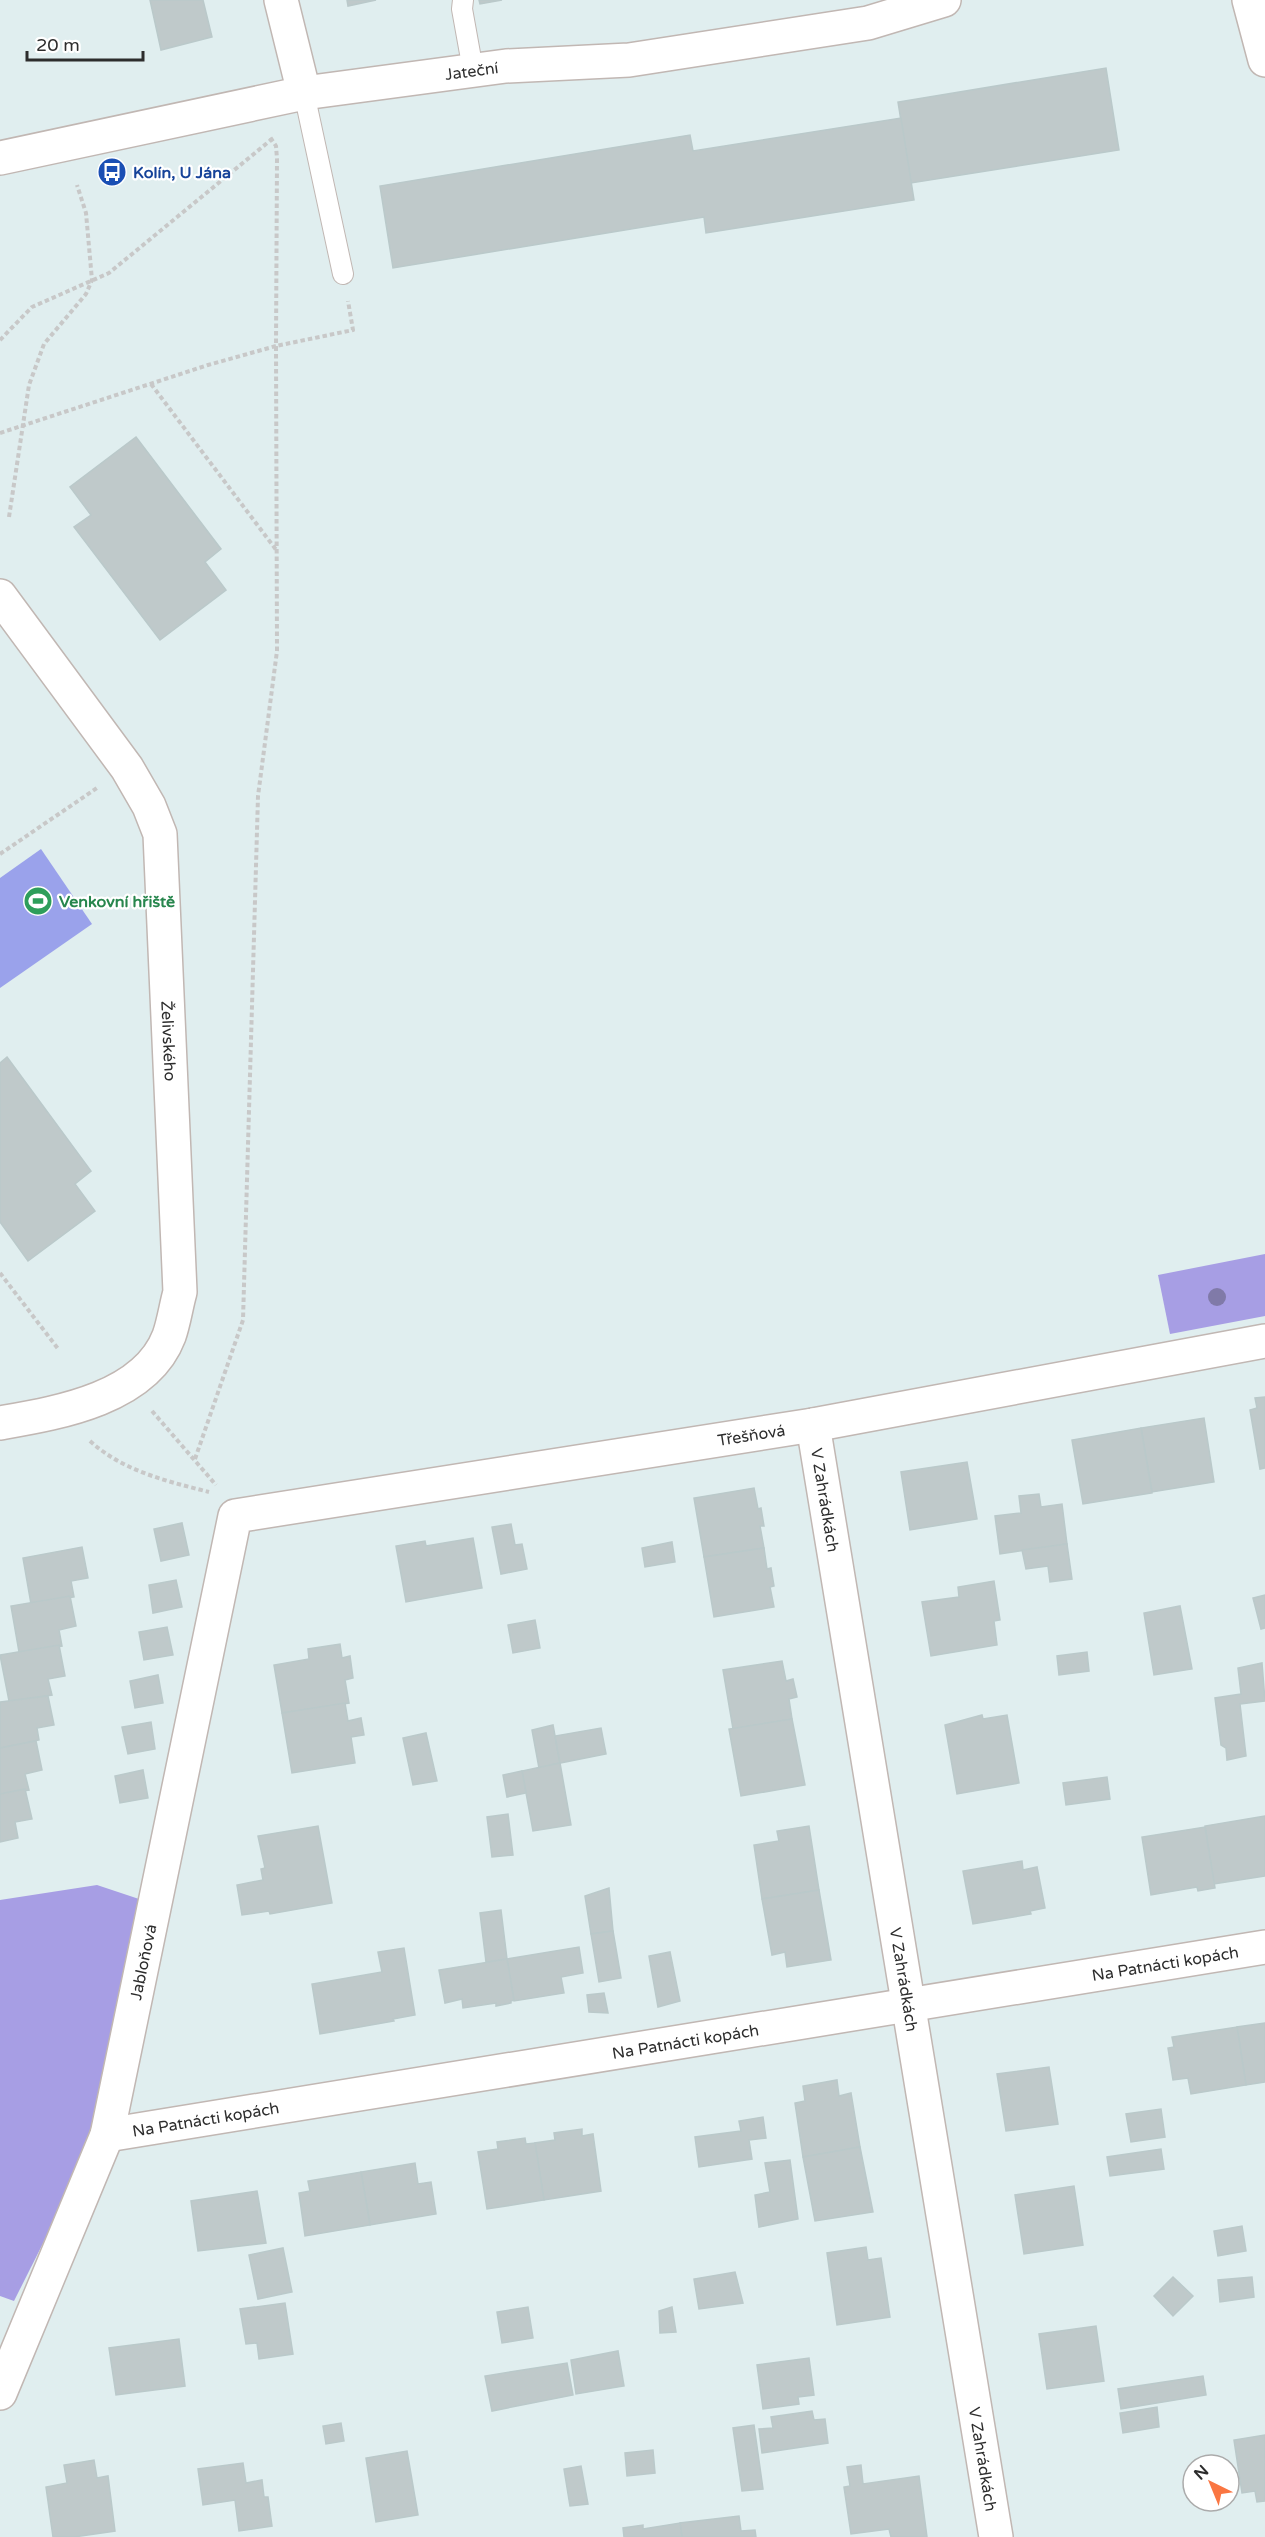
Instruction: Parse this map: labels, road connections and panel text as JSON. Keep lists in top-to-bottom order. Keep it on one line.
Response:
{"streets":{"street":["Jateční","Želivského","Třešňová","V Zahrádkách","Jabloňová","Na Patnácti kopách"]},"crossings":[["Třešňová","V Zahrádkách"],["Třešňová","Jabloňová"],["V Zahrádkách","Na Patnácti kopách"],["Jabloňová","Na Patnácti kopách"]],"places":{"bus stop":["Kolín, U Jána"],"sports":["Venkovní hřiště"]},"scale_bar":"20 m","north":"top left"}
